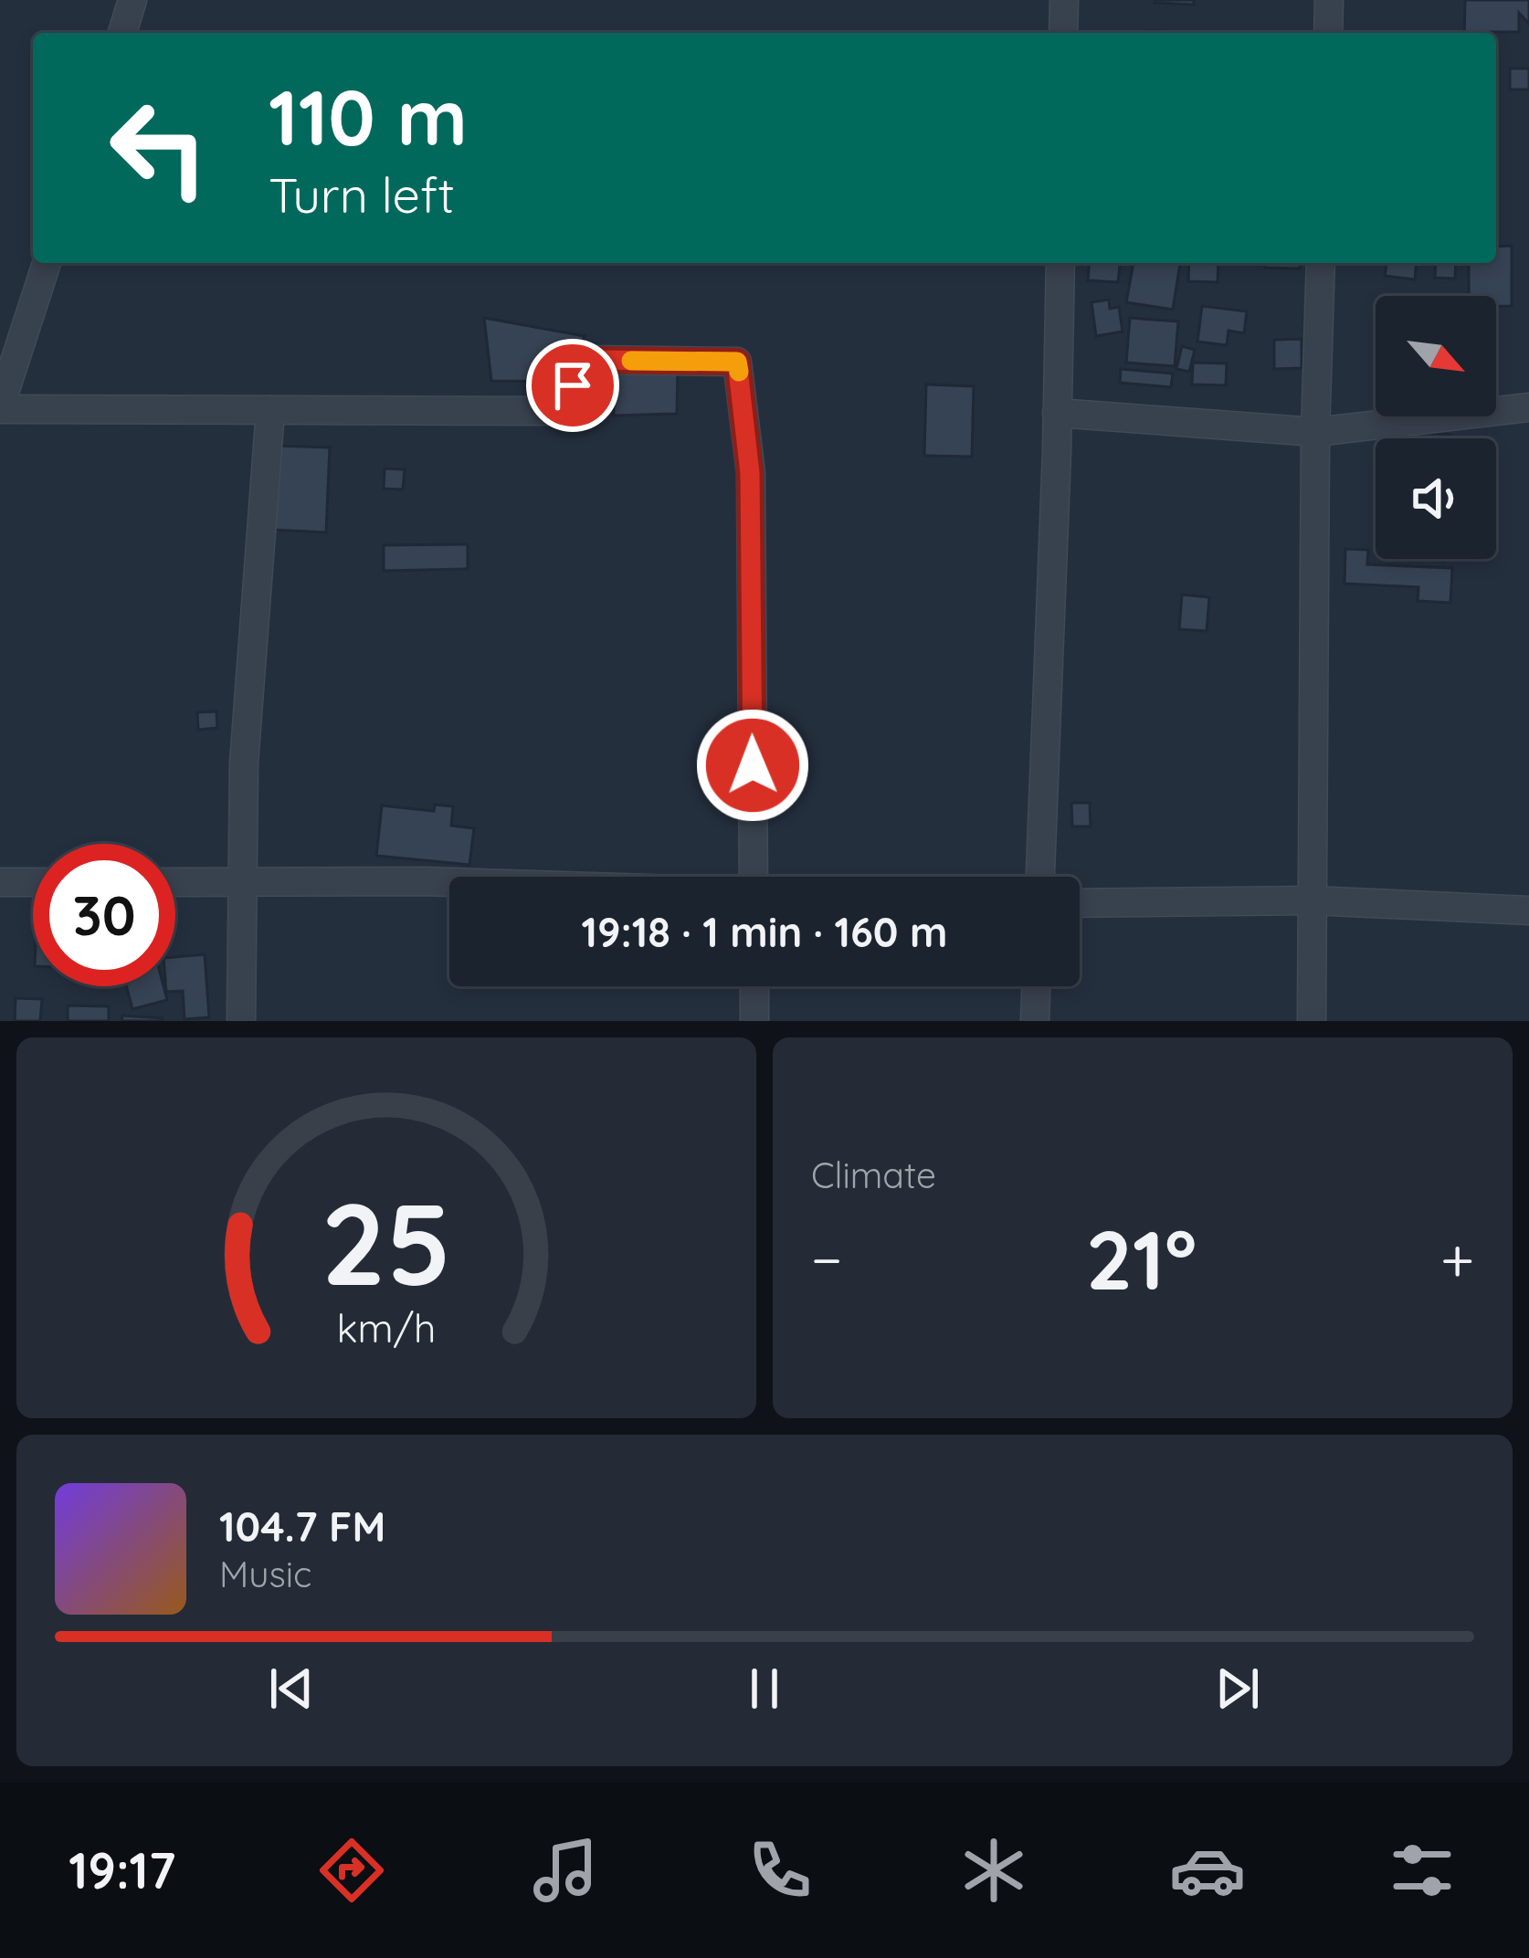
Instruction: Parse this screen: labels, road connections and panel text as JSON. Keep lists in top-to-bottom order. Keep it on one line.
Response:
{"north":"bottom right","page":{"turn":["110 m","Turn left"],"limit":"30","trip":"19:18 · 1 min · 160 m","tile":"Climate","heat":["−","21°","+"],"song":["104.7 FM","Music"],"tabs":"19:17","gauge":["25","km/h"]}}
